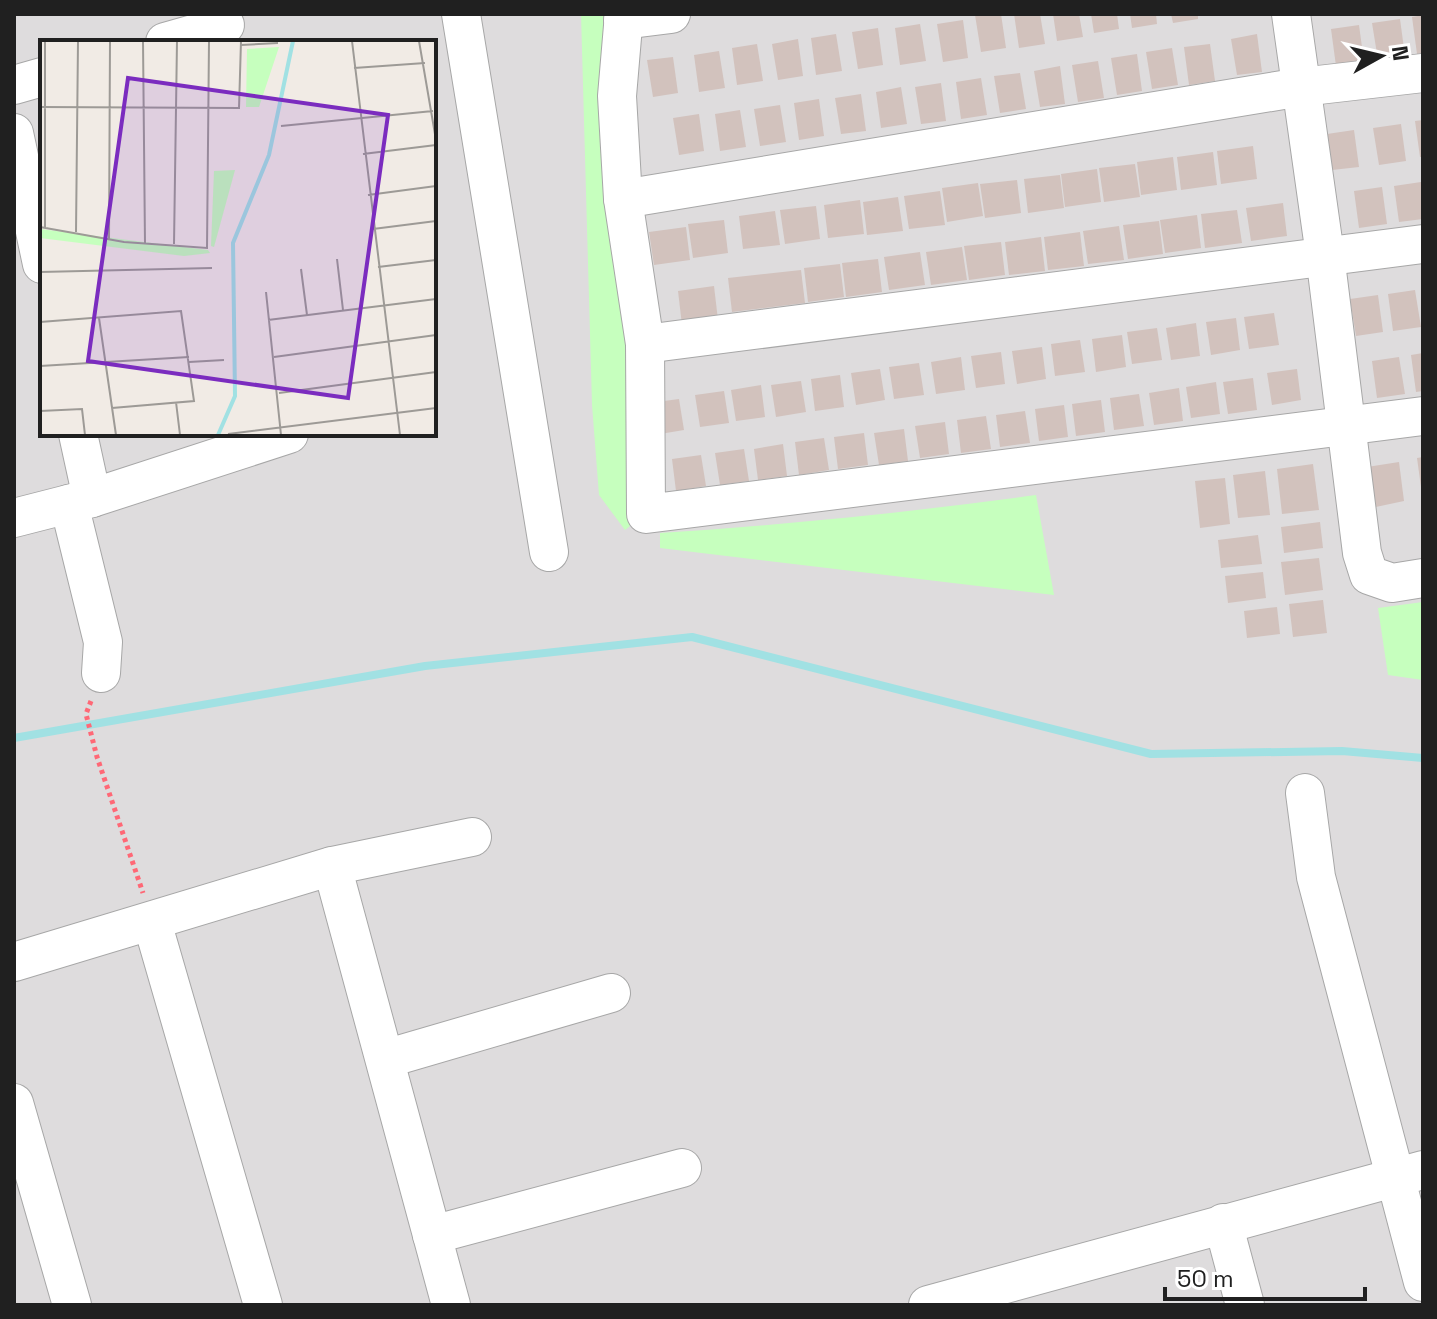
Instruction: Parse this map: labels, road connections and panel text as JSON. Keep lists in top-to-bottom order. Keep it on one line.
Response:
{"scale_bar":"50 m","north":"right"}
